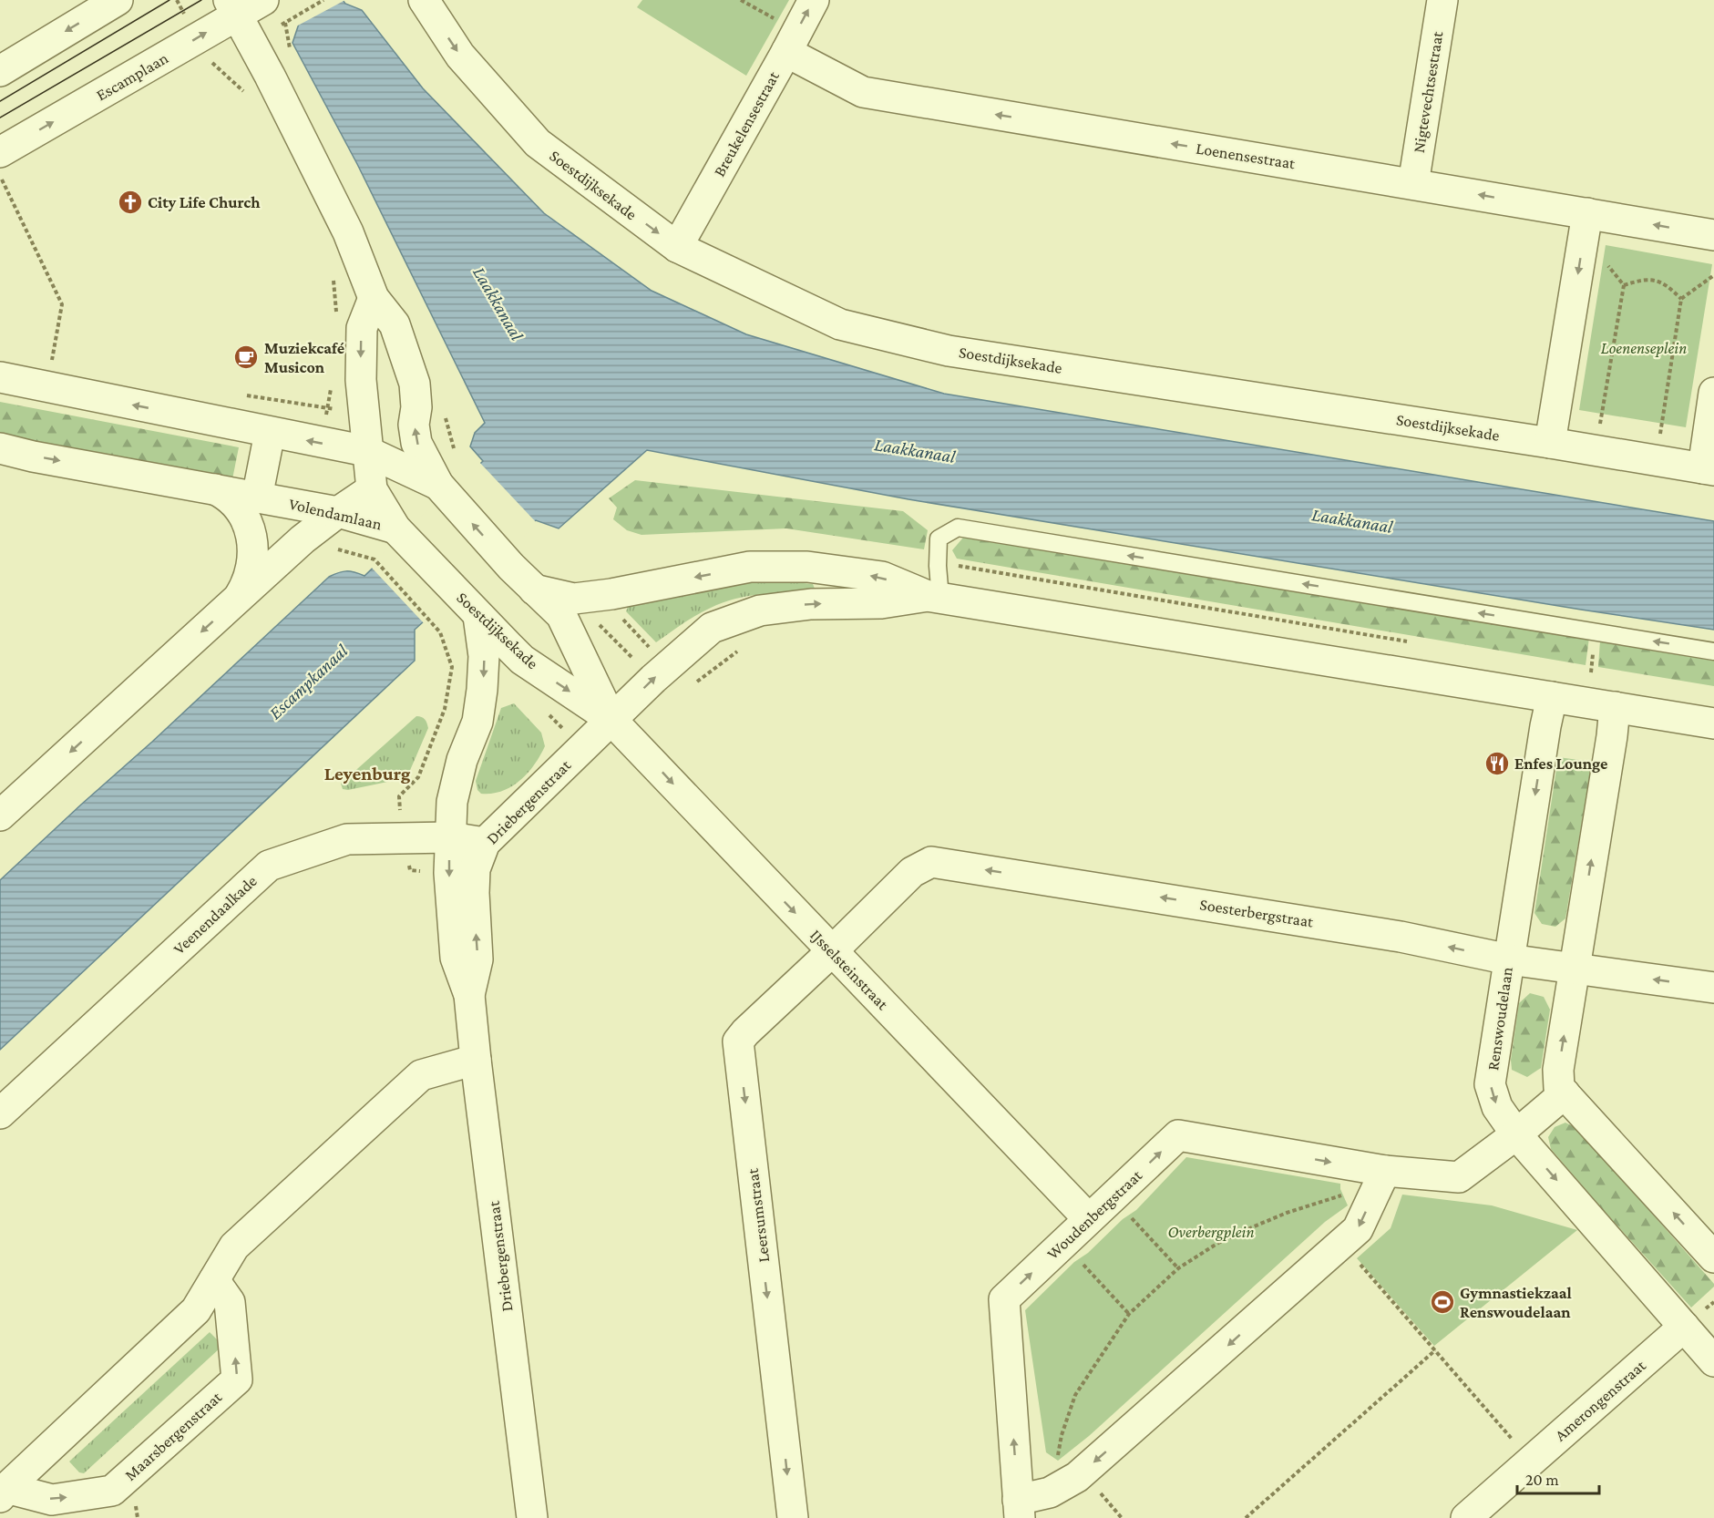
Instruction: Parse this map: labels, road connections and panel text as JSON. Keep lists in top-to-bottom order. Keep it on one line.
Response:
{"streets":{"street":["Escamplaan","Nigtevechtsestraat","Breukelensestraat","Loenensestraat","Soestdijksekade","Volendamlaan","Driebergenstraat","Soesterbergstraat","Veenendaalkade","IJsselsteinstraat","Renswoudelaan","Woudenbergstraat","Leersumstraat","Amerongenstraat","Maarsbergenstraat"]},"crossings":[["Nigtevechtsestraat","Loenensestraat"],["Breukelensestraat","Loenensestraat"],["Breukelensestraat","Soestdijksekade"],["Soestdijksekade","Volendamlaan"],["Soestdijksekade","Driebergenstraat"],["Soestdijksekade","IJsselsteinstraat"],["Driebergenstraat","Veenendaalkade"],["Driebergenstraat","IJsselsteinstraat"],["Driebergenstraat","Maarsbergenstraat"],["Soesterbergstraat","IJsselsteinstraat"],["Soesterbergstraat","Renswoudelaan"],["Soesterbergstraat","Leersumstraat"],["IJsselsteinstraat","Woudenbergstraat"],["IJsselsteinstraat","Leersumstraat"],["Renswoudelaan","Woudenbergstraat"],["Renswoudelaan","Amerongenstraat"]],"one_way":["Loenensestraat","IJsselsteinstraat","Leersumstraat"],"districts":["Leyenburg"],"water":["Laakkanaal","Escampkanaal"],"parks":["Loenenseplein","Overbergplein"],"places":{"church":["City Life Church"],"cafe":["Muziekcafé Musicon"],"restaurant":["Enfes Lounge"],"sports":["Gymnastiekzaal Renswoudelaan"]},"scale_bar":"20 m"}
